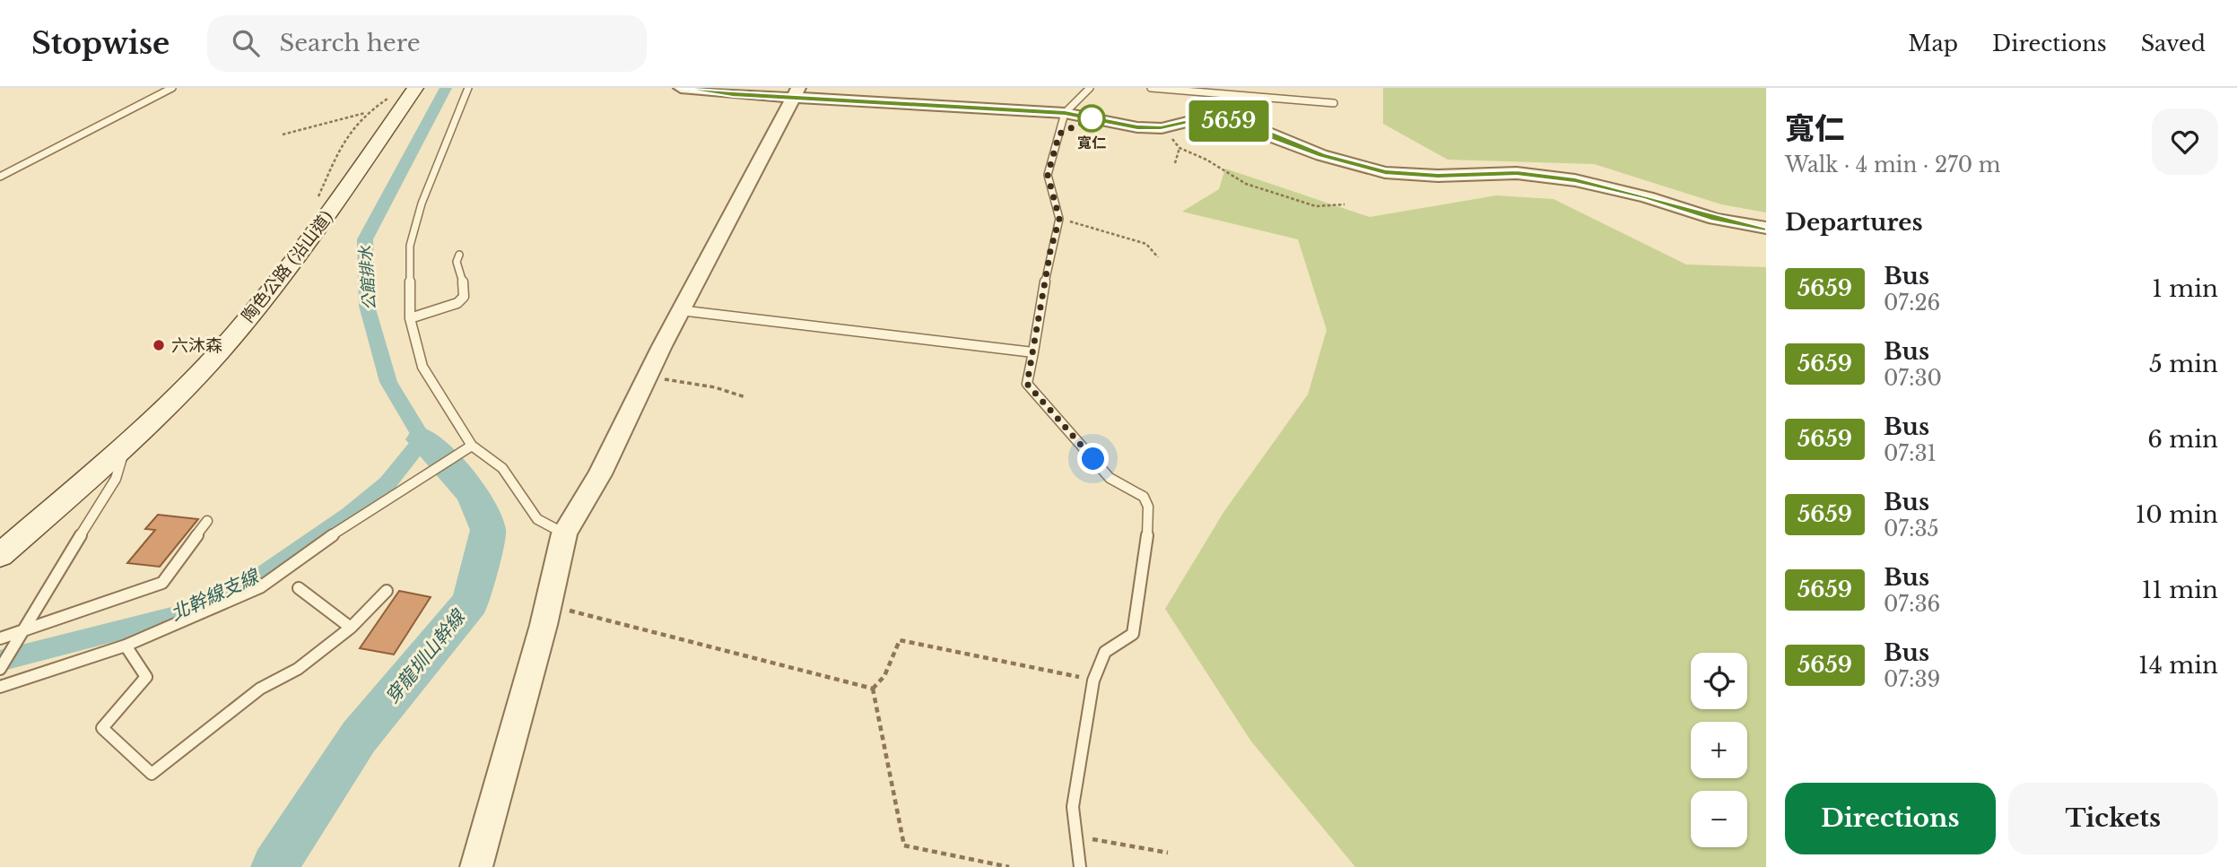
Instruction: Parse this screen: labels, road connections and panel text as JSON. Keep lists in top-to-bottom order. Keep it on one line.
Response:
{"streets":{"main road":["陶色公路 (沿山道)"]},"water":["公館排水","北幹線支線","穿龍圳山幹線"],"places":["寬仁","六沐森"],"lines":["bus line 5659"],"page":{"header":"Stopwise","search":"Search here","nav":["Map","Directions","Saved"],"on_map":"5659","heading":[["寬仁","Walk · 4 min · 270 m"],"Departures"],"list":[{"mark":"5659","name":"Bus","note":"07:26","value":"1 min"},{"mark":"5659","name":"Bus","note":"07:30","value":"5 min"},{"mark":"5659","name":"Bus","note":"07:31","value":"6 min"},{"mark":"5659","name":"Bus","note":"07:35","value":"10 min"},{"mark":"5659","name":"Bus","note":"07:36","value":"11 min"},{"mark":"5659","name":"Bus","note":"07:39","value":"14 min"}],"map_buttons":["+","−"],"buttons":["Directions","Tickets"]}}
